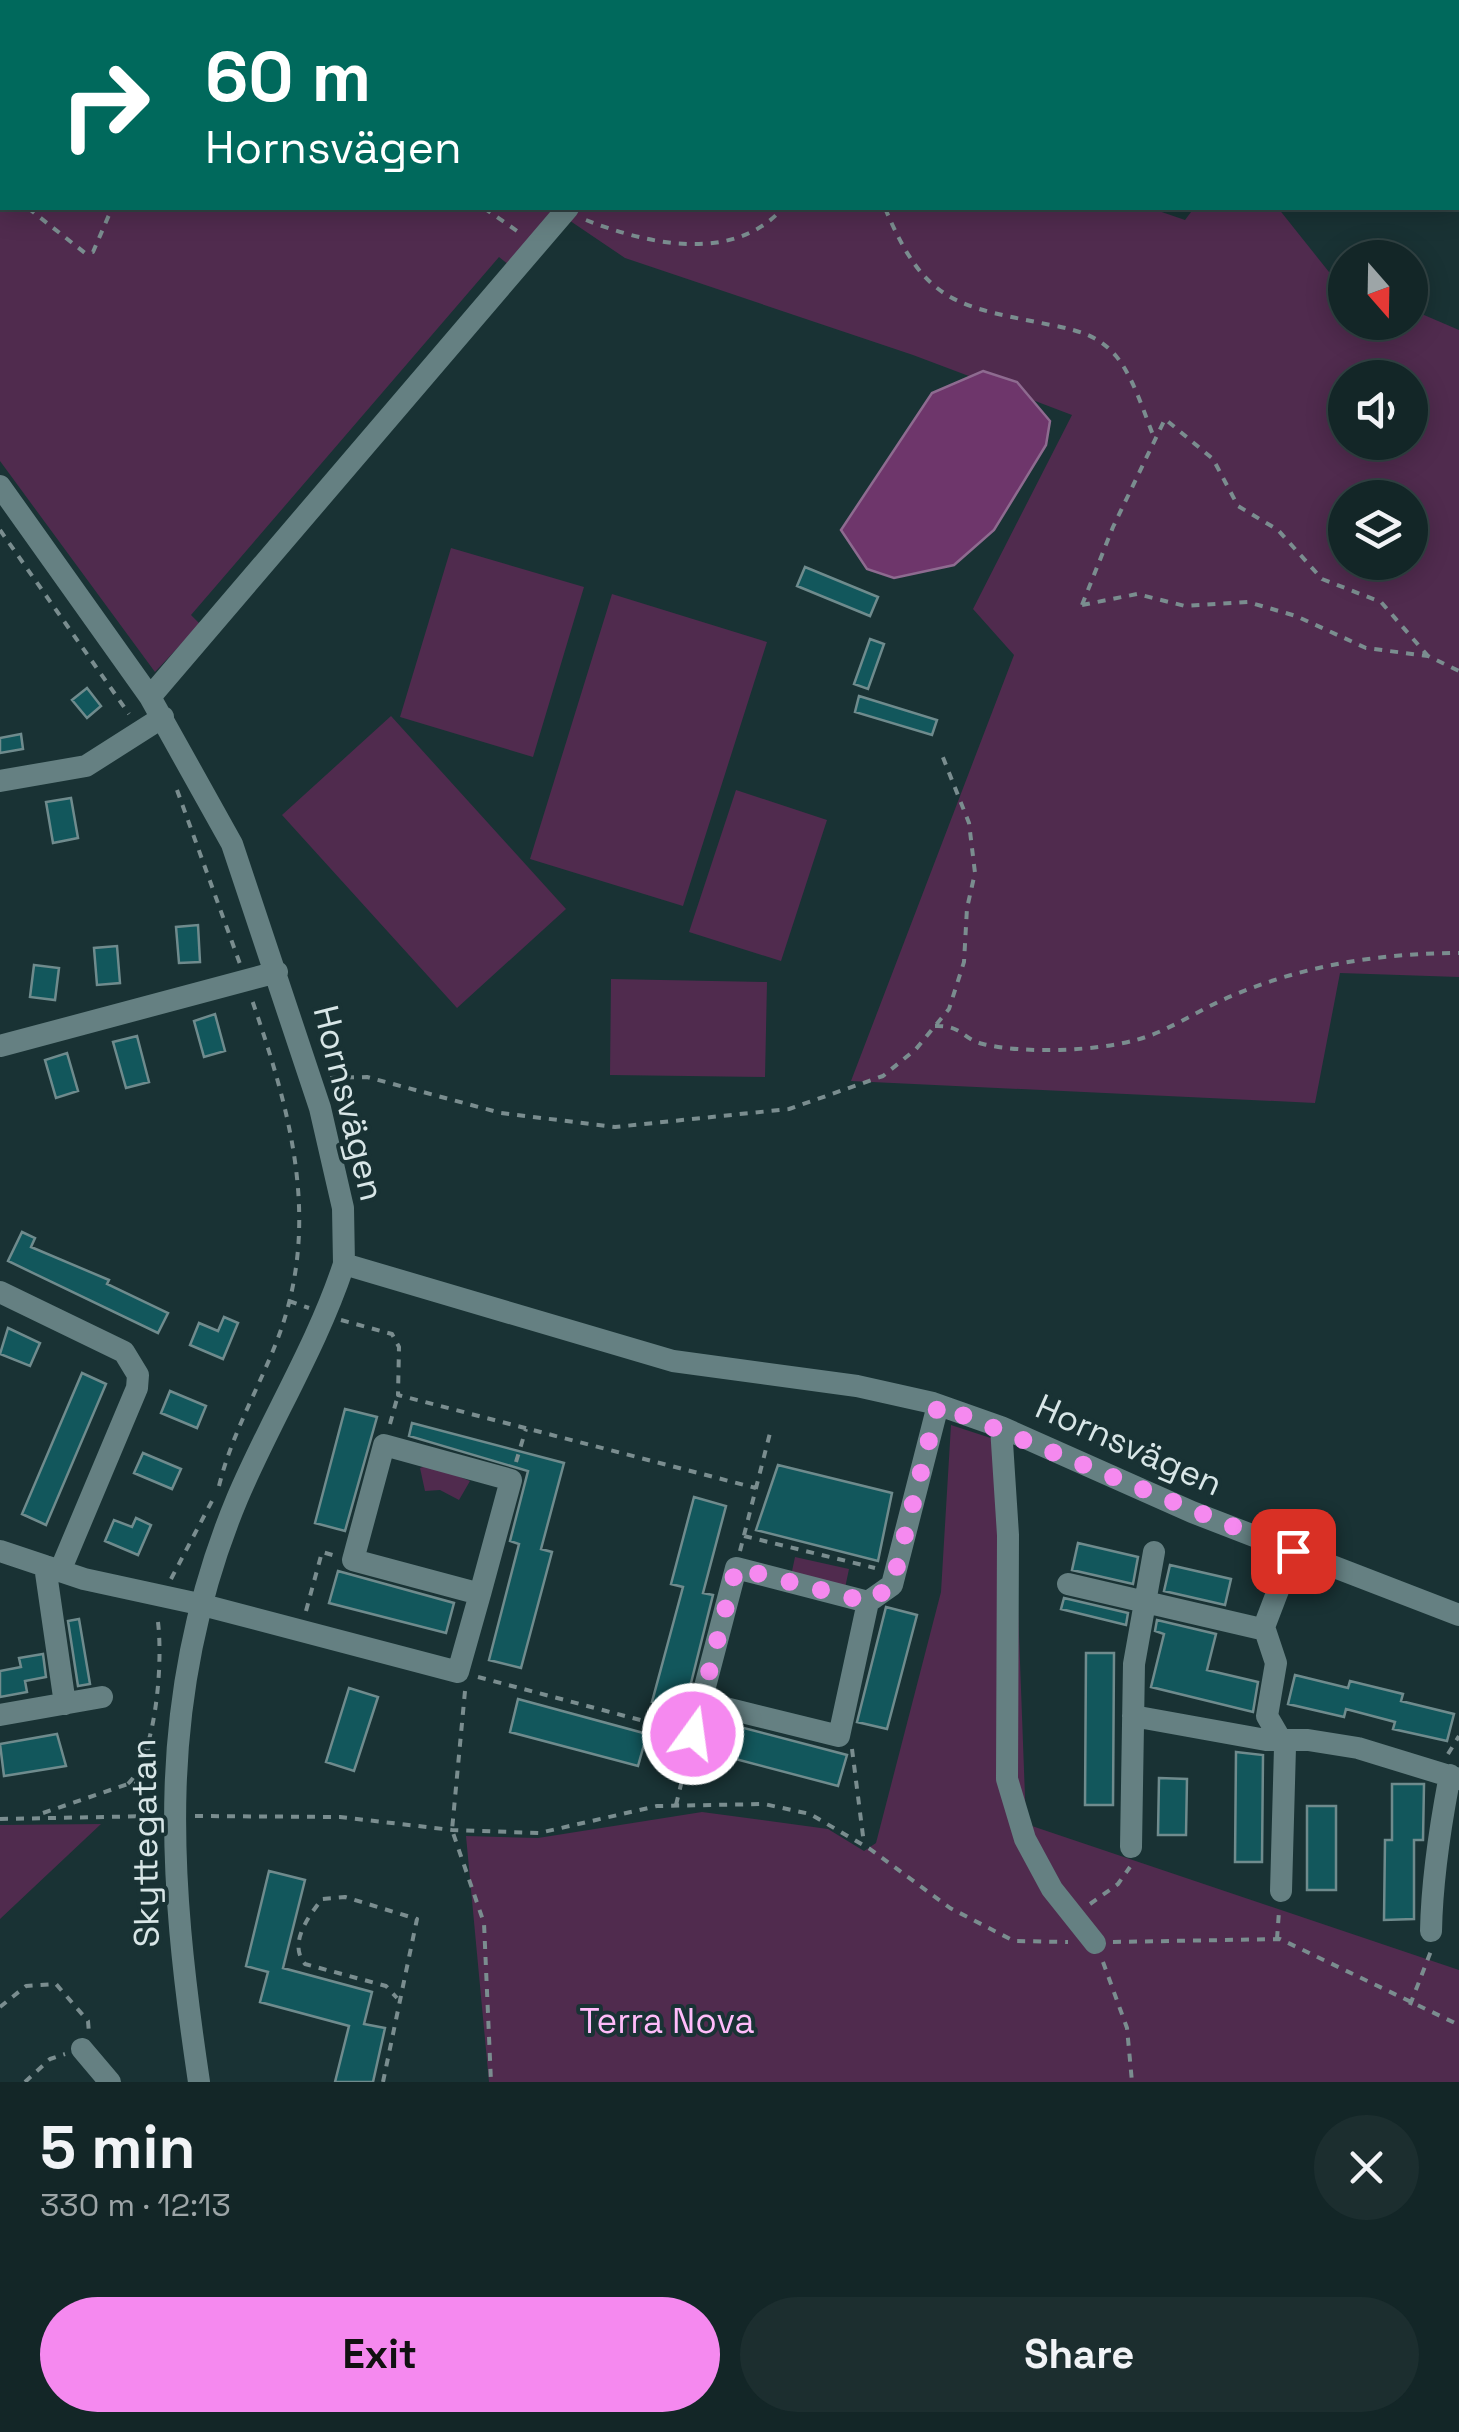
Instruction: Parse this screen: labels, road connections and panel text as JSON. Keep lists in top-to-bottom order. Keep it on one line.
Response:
{"streets":{"street":["Hornsvägen","Skyttegatan"]},"crossings":[["Hornsvägen","Skyttegatan"]],"parks":["Terra Nova"],"north":"bottom","page":{"turn":["60 m","Hornsvägen"],"heading":["5 min","330 m · 12:13"],"buttons":["Exit","Share"]}}
